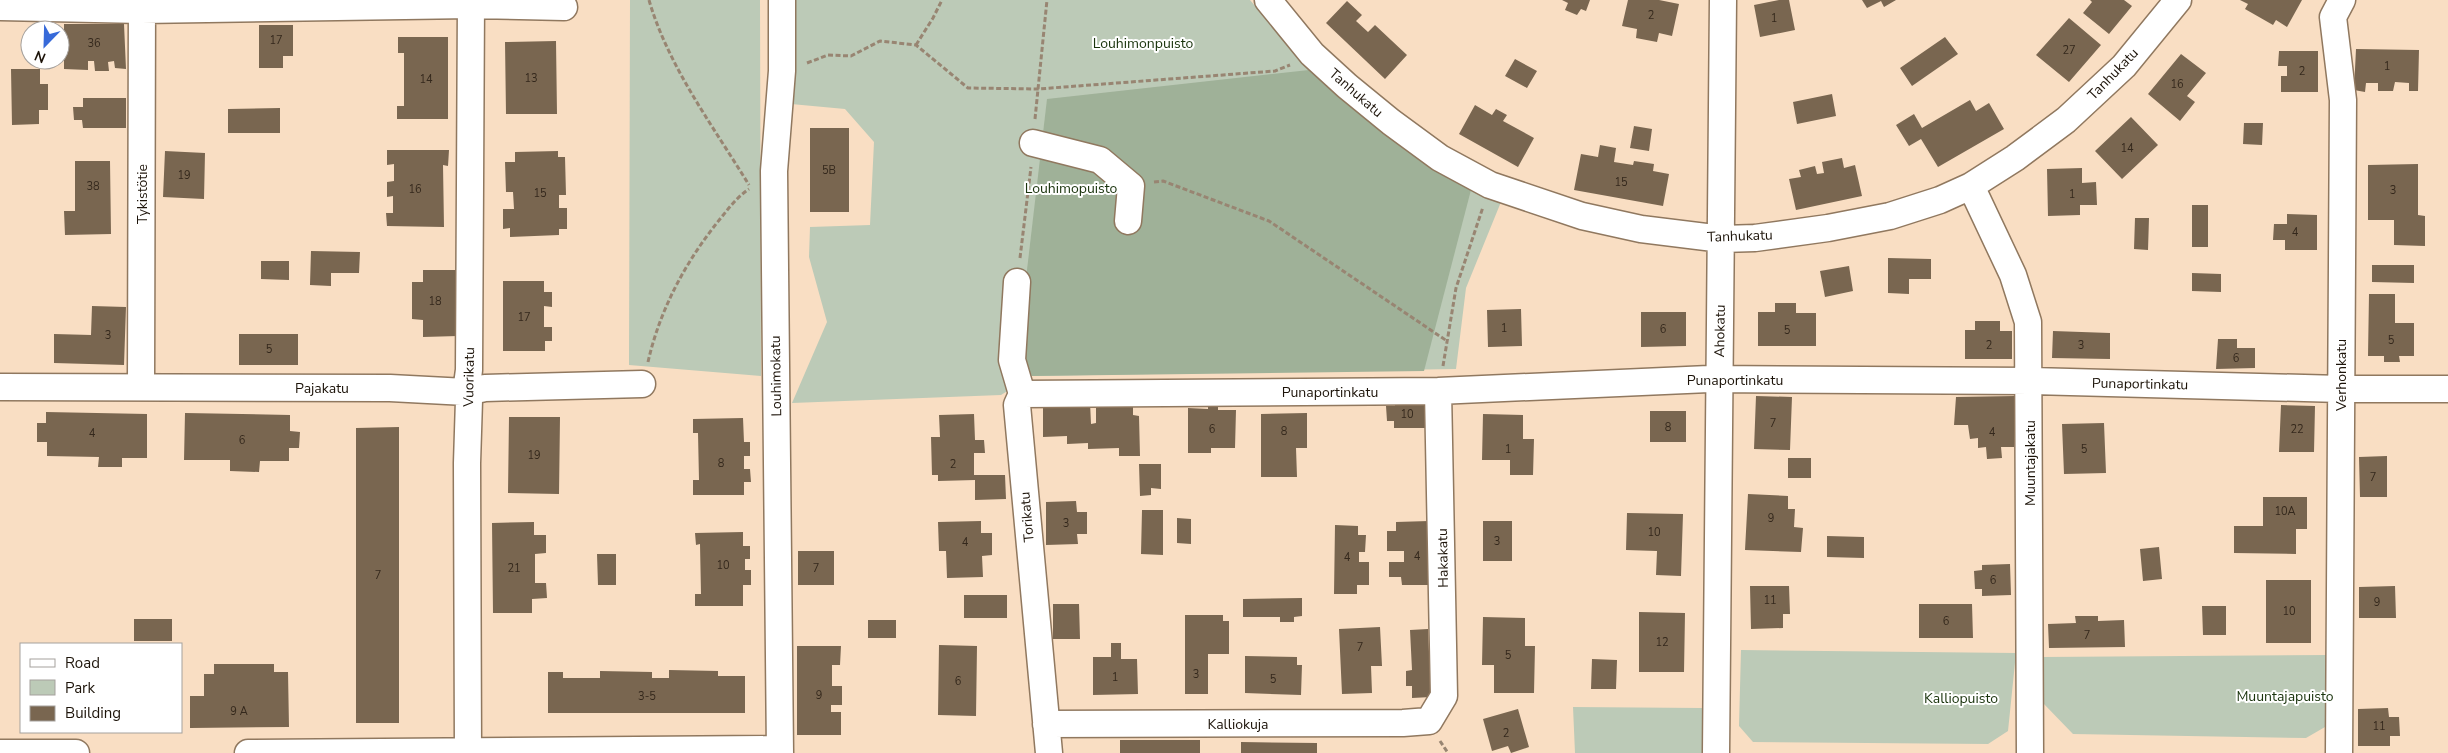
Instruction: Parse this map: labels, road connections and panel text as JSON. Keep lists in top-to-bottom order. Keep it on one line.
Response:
{"streets":{"street":["Tanhukatu","Tykistötie","Ahokatu","Verhonkatu","Louhimokatu","Vuorikatu","Punaportinkatu","Pajakatu","Muuntajakatu","Torikatu","Hakakatu","Kalliokuja"]},"crossings":[["Tanhukatu","Ahokatu"],["Tanhukatu","Muuntajakatu"],["Tykistötie","Pajakatu"],["Ahokatu","Punaportinkatu"],["Verhonkatu","Punaportinkatu"],["Vuorikatu","Pajakatu"],["Punaportinkatu","Muuntajakatu"],["Punaportinkatu","Torikatu"],["Punaportinkatu","Hakakatu"],["Torikatu","Kalliokuja"],["Hakakatu","Kalliokuja"]],"parks":["Louhimonpuisto","Louhimopuisto","Muuntajapuisto","Kalliopuisto"],"house_numbers":["2","1","17","36","27","1","2","13","14","16","14","5B","19","15","38","16","3","15","1","4","18","17","1","6","5","3","5","2","3","5","6","10","7","8","6","22","8","4","4","6","1","5","19","8","2","7","10A","9","3","10","3","4","4","4","10","21","7","7","6","11","9","10","6","7","12","7","5","3","1","5","6","9","3-5","9 A","11","2"],"legend":["Road","Park","Building"],"north":"bottom left"}
